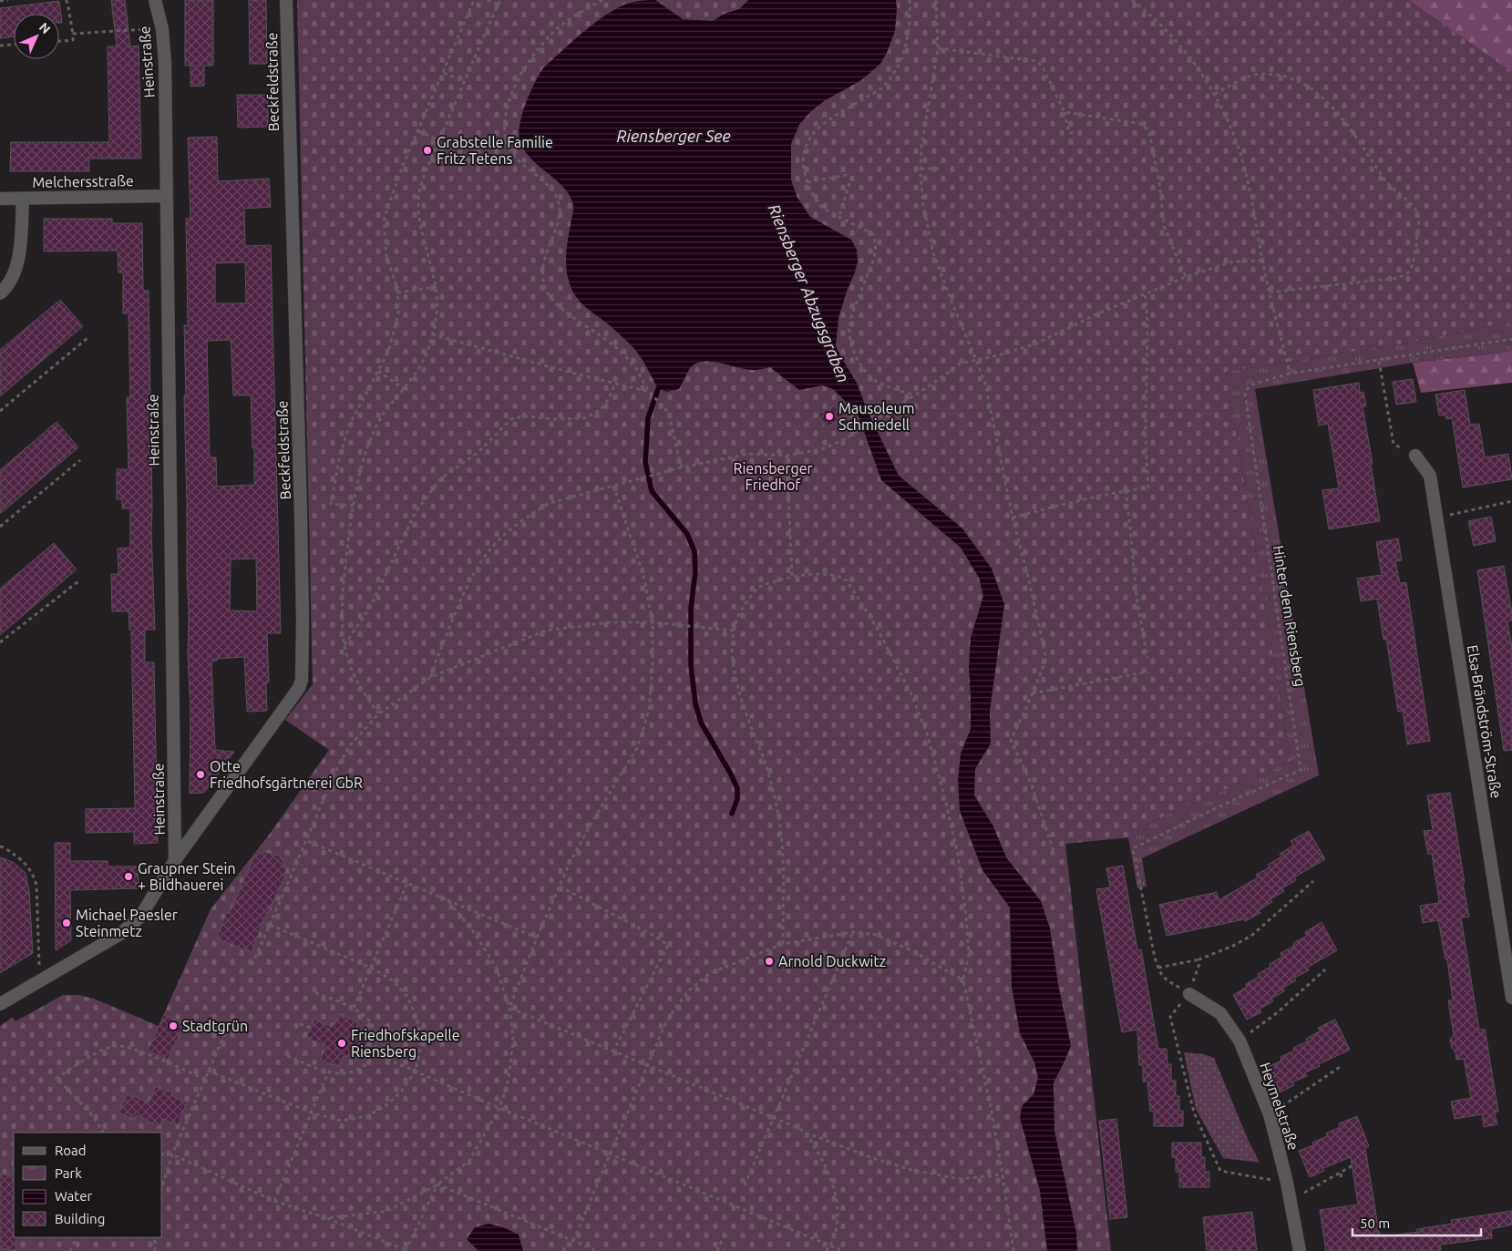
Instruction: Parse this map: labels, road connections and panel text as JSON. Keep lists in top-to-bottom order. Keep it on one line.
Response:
{"streets":{"street":["Heinstraße","Beckfeldstraße","Melchersstraße","Elsa-Brändström-Straße","Heymelstraße"],"path":["Hinter dem Riensberg"]},"crossings":[["Heinstraße","Beckfeldstraße"],["Heinstraße","Melchersstraße"],["Hinter dem Riensberg","Heymelstraße"]],"water":["Riensberger See","Riensberger Abzugsgraben"],"parks":["Riensberger Friedhof"],"places":["Grabstelle Familie Fritz Tetens","Mausoleum Schmiedell","Otte Friedhofsgärtnerei GbR","Graupner Stein + Bildhauerei","Michael Paesler Steinmetz","Arnold Duckwitz","Stadtgrün","Friedhofskapelle Riensberg"],"legend":["Road","Park","Water","Building"],"scale_bar":"50 m","north":"top right"}
